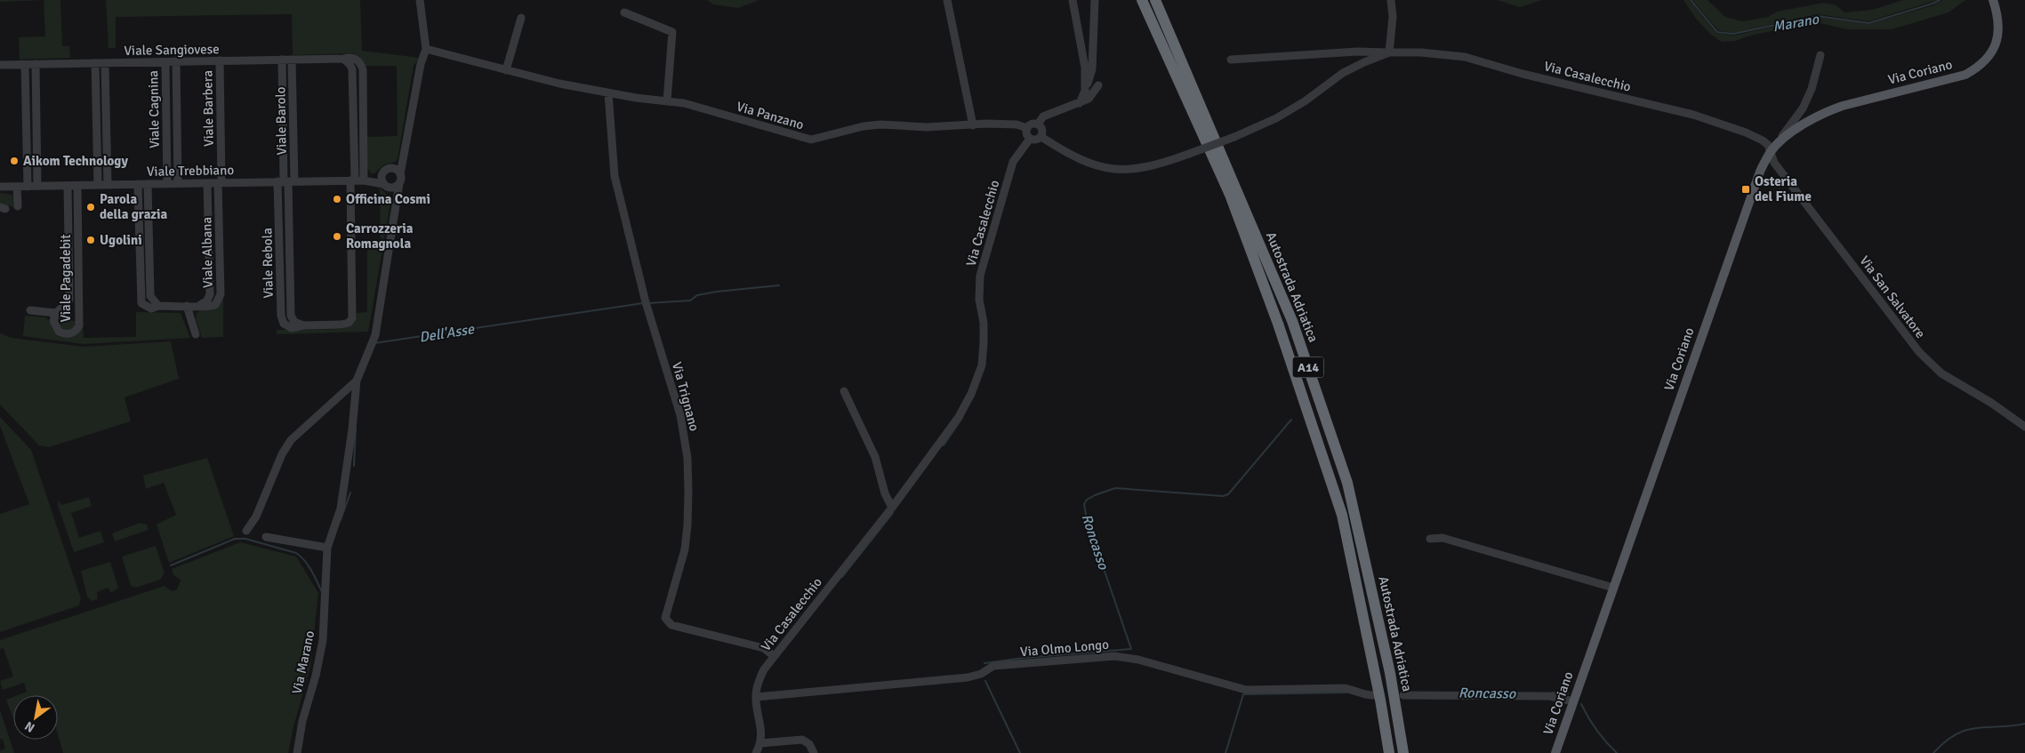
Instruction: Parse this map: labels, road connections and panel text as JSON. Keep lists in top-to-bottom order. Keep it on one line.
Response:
{"streets":{"highway":["Autostrada Adriatica","A14"],"main road":["Via Coriano"],"street":["Viale Sangiovese","Via Casalecchio","Viale Barbera","Viale Cagnina","Via Panzano","Viale Barolo","Viale Trebbiano","Viale Albana","Viale Rebola","Viale Pagadebit","Via San Salvatore","Via Trignano","Via Olmo Longo","Via Marano"]},"crossings":[["Viale Sangiovese","Viale Barbera"],["Viale Sangiovese","Viale Cagnina"],["Viale Sangiovese","Viale Barolo"],["Viale Sangiovese","Viale Trebbiano"],["Via Coriano","Via Casalecchio"],["Via Coriano","Via San Salvatore"],["Via Casalecchio","Via Panzano"],["Via Casalecchio","Via San Salvatore"],["Via Casalecchio","Via Trignano"],["Via Casalecchio","Via Olmo Longo"],["Viale Barbera","Viale Trebbiano"],["Viale Barbera","Viale Albana"],["Viale Cagnina","Viale Trebbiano"],["Via Panzano","Via Trignano"],["Viale Barolo","Viale Trebbiano"],["Viale Barolo","Viale Rebola"],["Viale Trebbiano","Viale Albana"],["Viale Trebbiano","Viale Rebola"],["Viale Trebbiano","Viale Pagadebit"]],"water":["Marano","Dell'Asse","Roncasso"],"places":{"other":["Aikom Technology","Officina Cosmi","Parola della grazia","Carrozzeria Romagnola","Ugolini"],"transit":["Osteria del Fiume"]},"north":"bottom left"}
